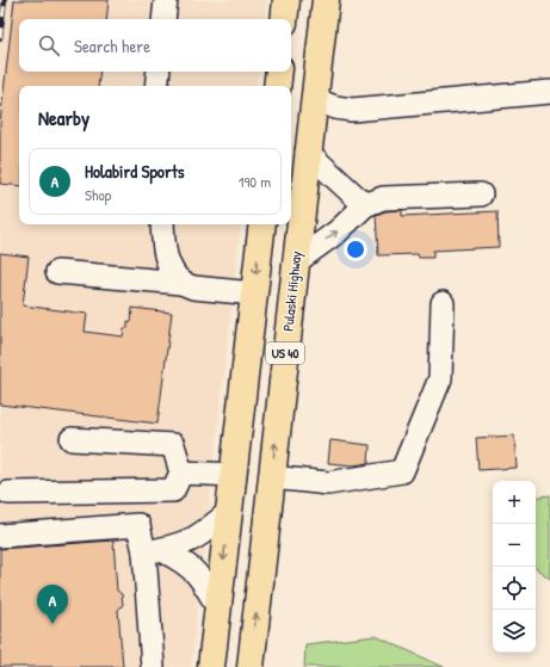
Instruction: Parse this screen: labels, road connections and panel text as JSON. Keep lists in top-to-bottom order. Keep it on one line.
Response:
{"streets":{"highway":["Pulaski Highway","US 40"]},"page":{"search":"Search here","heading":"Nearby","list":[{"mark":"A","name":"Holabird Sports","note":"Shop","value":"190 m"}],"map_buttons":["+","−"],"pins":"A"}}
